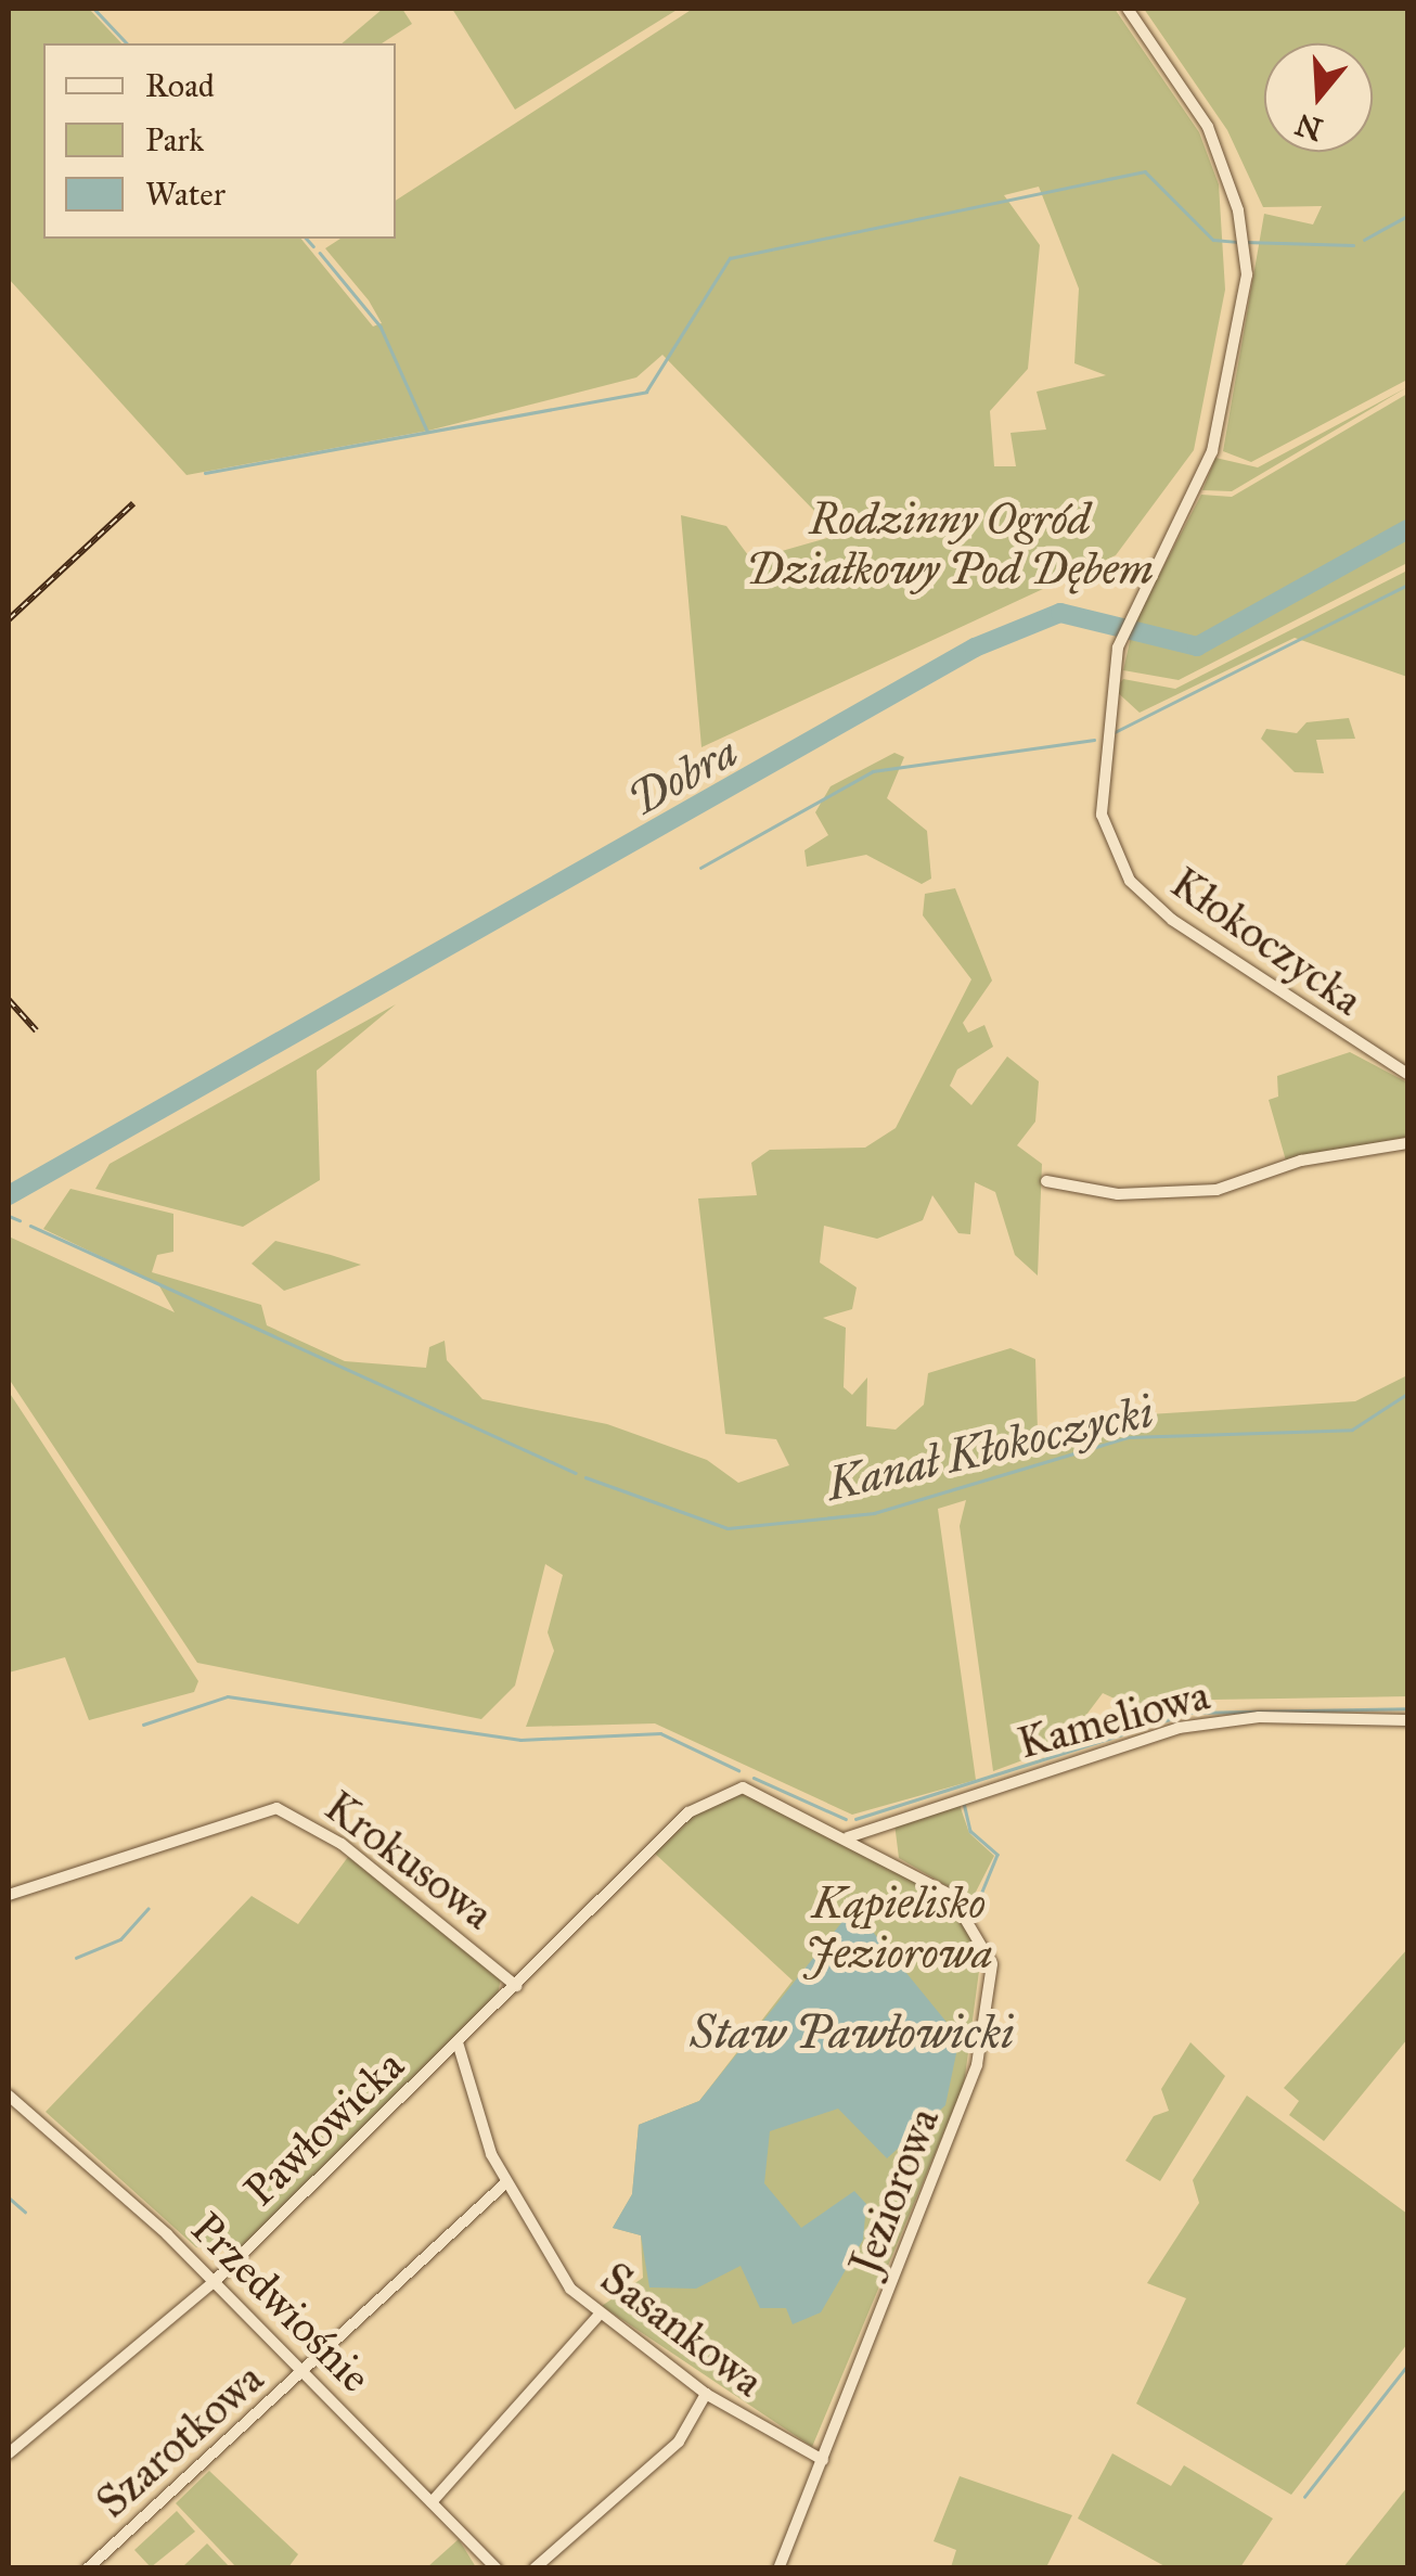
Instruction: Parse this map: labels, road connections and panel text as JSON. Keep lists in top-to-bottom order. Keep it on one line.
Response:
{"streets":{"street":["Kłokoczycka","Kameliowa","Krokusowa","Pawłowicka","Jeziorowa","Przedwiośnie","Sasankowa","Szarotkowa"]},"crossings":[["Kameliowa","Jeziorowa"],["Krokusowa","Pawłowicka"],["Pawłowicka","Jeziorowa"],["Pawłowicka","Przedwiośnie"],["Pawłowicka","Sasankowa"],["Jeziorowa","Sasankowa"],["Przedwiośnie","Szarotkowa"],["Sasankowa","Szarotkowa"]],"water":["Dobra","Kanał Kłokoczycki","Staw Pawłowicki"],"parks":["Rodzinny Ogród Działkowy Pod Dębem","Kąpielisko Jeziorowa"],"legend":["Road","Park","Water"],"north":"bottom"}
